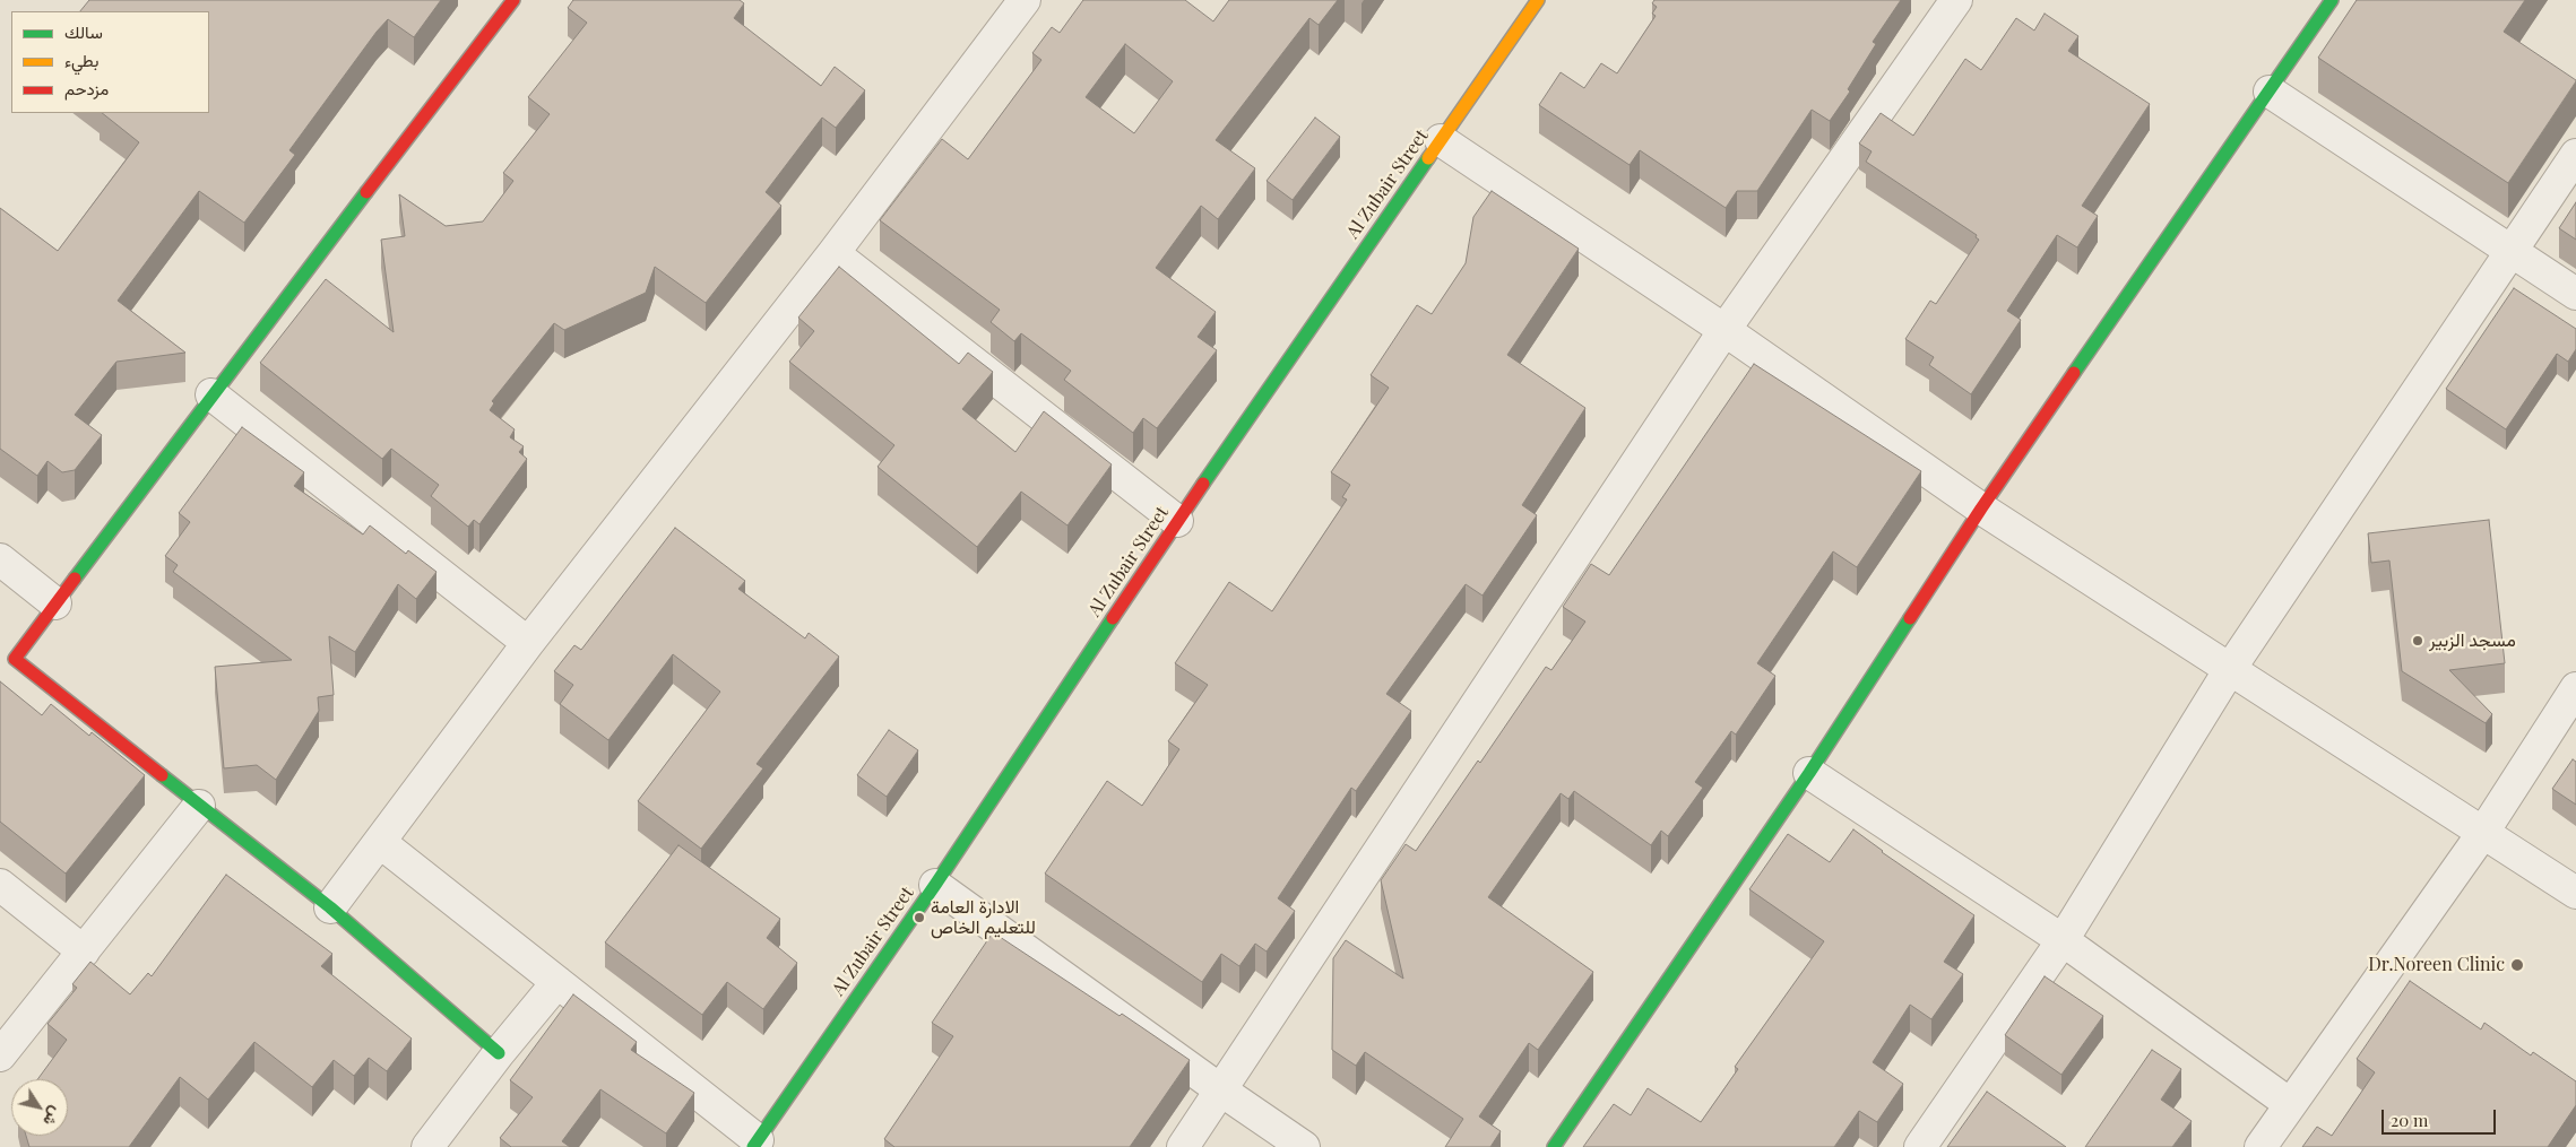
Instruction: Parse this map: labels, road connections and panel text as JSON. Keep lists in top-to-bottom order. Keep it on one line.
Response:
{"streets":{"street":["Al Zubair Street"]},"places":["مسجد الزبير","الادارة العامة للتعليم الخاص","Dr.Noreen Clinic"],"legend":["سالك","بطيء","مزدحم"],"scale_bar":"20 m","north":"bottom right"}
